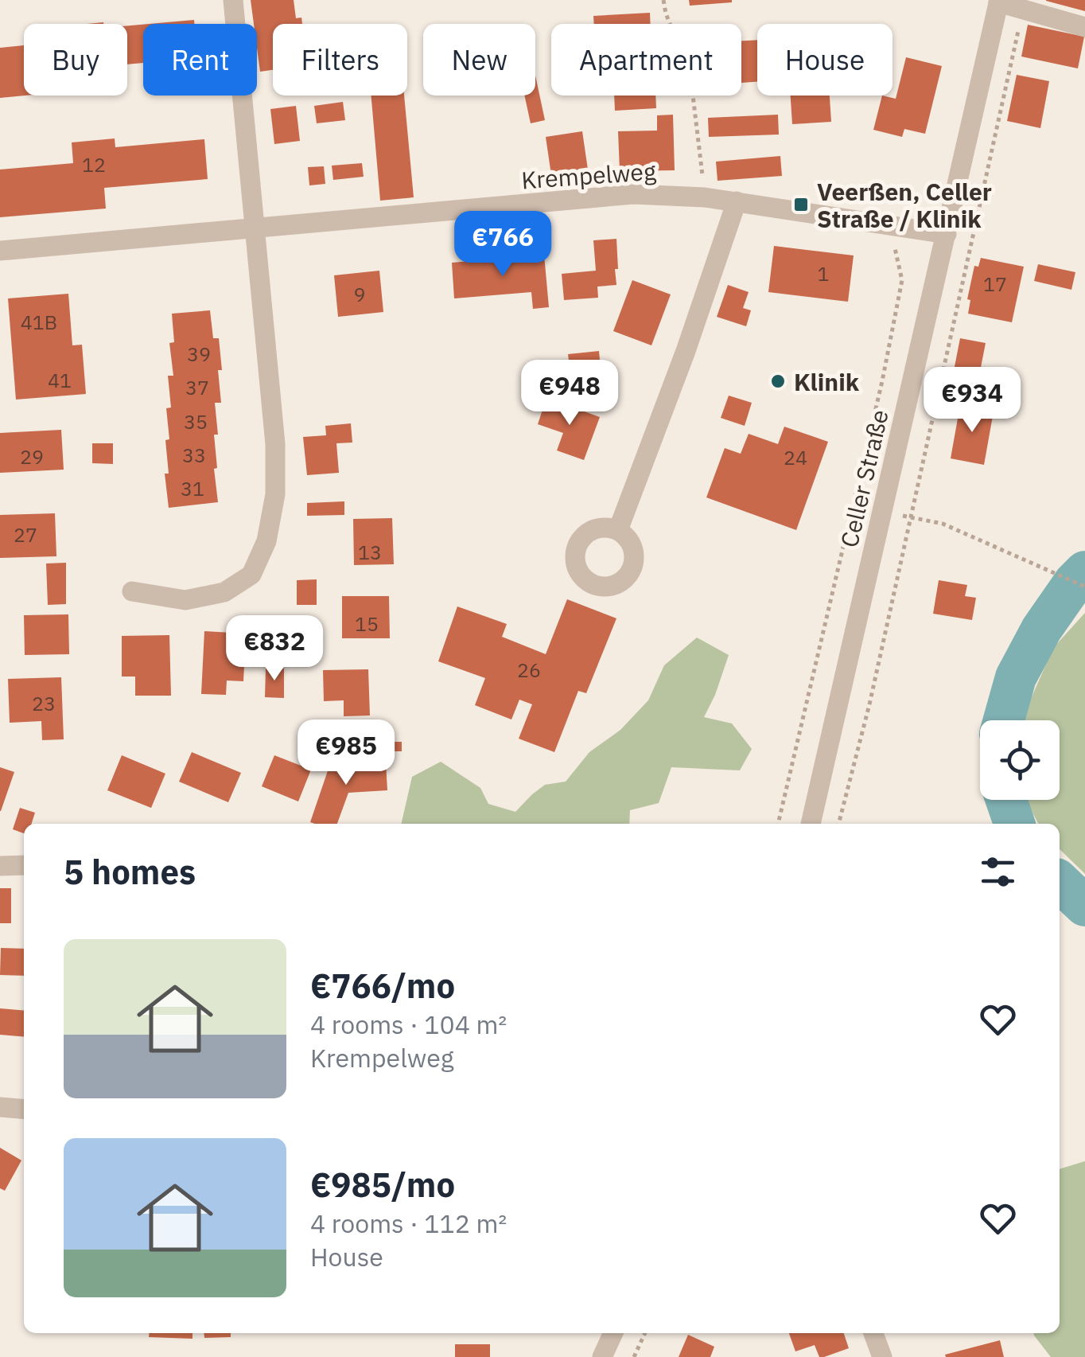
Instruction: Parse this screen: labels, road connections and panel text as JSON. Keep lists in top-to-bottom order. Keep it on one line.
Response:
{"streets":{"street":["Krempelweg","Celler Straße"]},"crossings":[["Krempelweg","Celler Straße"]],"places":{"transit":["Veerßen, Celler Straße / Klinik"],"other":["Klinik"]},"house_numbers":["12","1","17","9","41B","39","41","37","35","33","29","24","31","27","13","15","26","23"],"page":{"chip":["Buy","Rent","Filters","New","Apartment","House"],"price":["€766","€948","€934","€832","€985"],"heading":"5 homes","list":[{"name":"€766/mo","note":"4 rooms · 104 m² · Krempelweg"},{"name":"€985/mo","note":"4 rooms · 112 m² · House"}]}}
